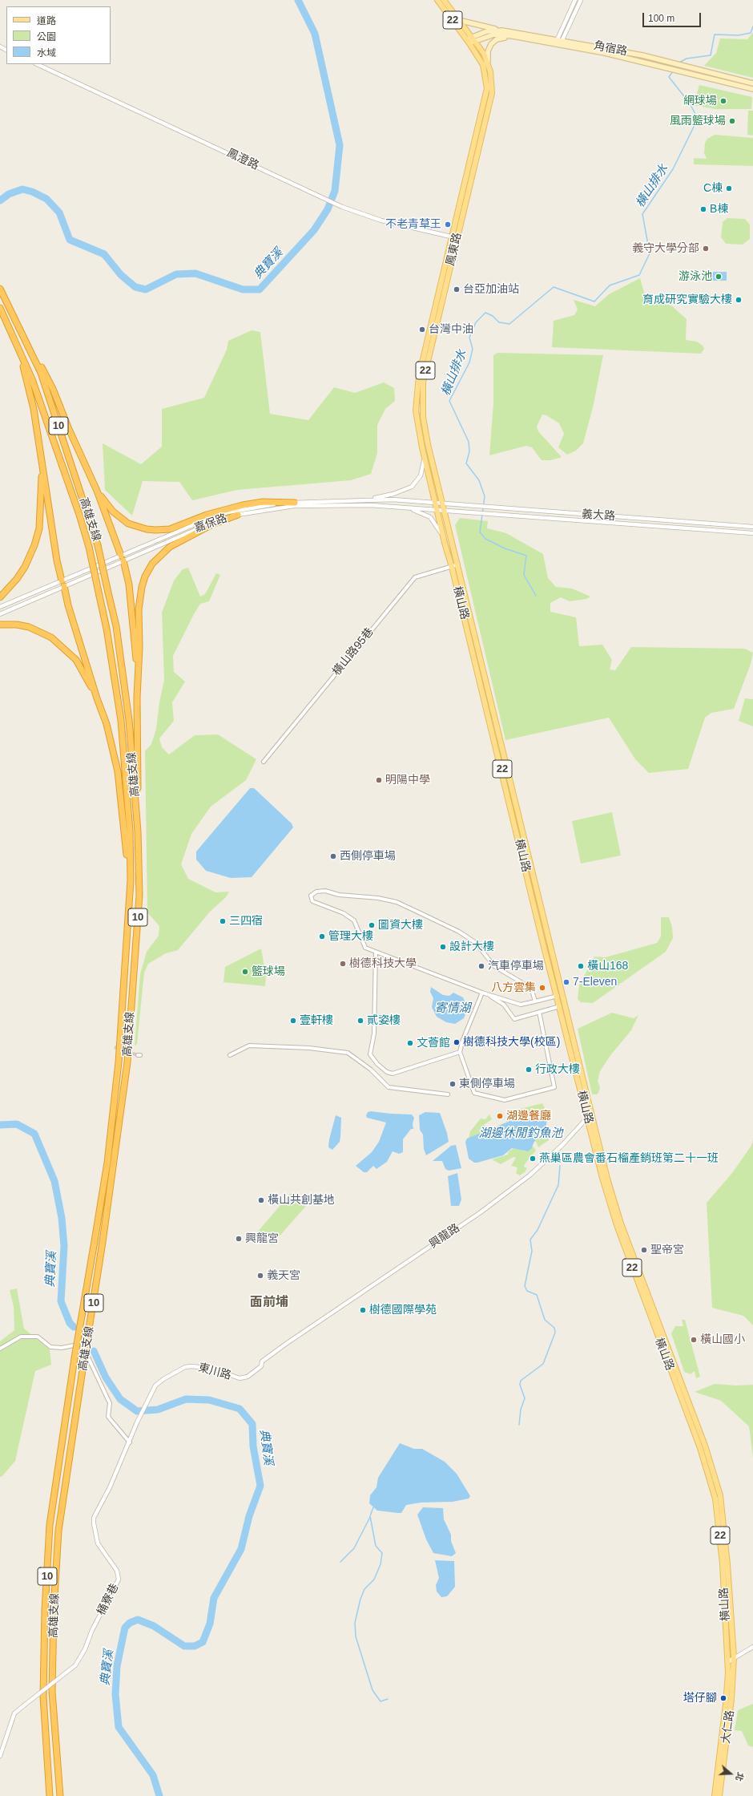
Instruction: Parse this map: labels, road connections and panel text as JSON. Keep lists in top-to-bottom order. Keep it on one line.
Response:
{"streets":{"highway":["10","高雄支線"],"main road":["22","角宿路","鳳東路","橫山路","大仁路"],"street":["鳳澄路","義大路","嘉保路","橫山路95巷","興龍路","東川路","桶寮巷"]},"crossings":[["角宿路","鳳東路"],["鳳澄路","鳳東路"],["鳳東路","義大路"],["鳳東路","嘉保路"],["鳳東路","橫山路"],["義大路","嘉保路"],["義大路","橫山路"],["嘉保路","橫山路"],["橫山路","橫山路95巷"],["橫山路","興龍路"],["橫山路","大仁路"],["興龍路","東川路"],["東川路","桶寮巷"]],"districts":["面前埔"],"water":["橫山排水","典寶溪","寄情湖","湖邊休閒釣魚池"],"places":["網球場","風雨籃球場","C棟","B棟","不老青草王","義守大學分部","游泳池","台亞加油站","育成研究實驗大樓","台灣中油","明陽中學","西側停車場","三四宿","圖資大樓","管理大樓","設計大樓","樹德科技大學","汽車停車場","橫山168","籃球場","7-Eleven","八方雲集","壹軒樓","貳姿樓","樹德科技大學(校區)","文薈館","行政大樓","東側停車場","湖邊餐廳","燕巢區農會番石榴產銷班第二十一班","橫山共創基地","興龍宮","聖帝宮","義天宮","樹德國際學苑","橫山國小","塔仔腳"],"legend":["道路","公園","水域"],"scale_bar":"100 m","north":"right"}
